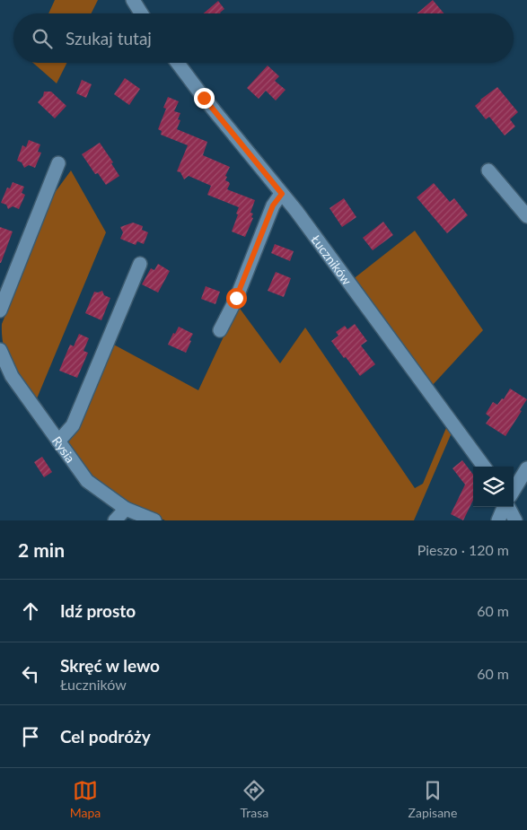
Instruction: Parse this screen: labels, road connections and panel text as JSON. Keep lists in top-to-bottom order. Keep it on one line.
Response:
{"streets":{"street":["Łuczników","Rysia"]},"page":{"search":"Szukaj tutaj","heading":["2 min","Pieszo · 120 m"],"list":[["Idź prosto","60 m"],["Skręć w lewo","Łuczników","60 m"],"Cel podróży"],"nav":["Mapa","Trasa","Zapisane"]}}
